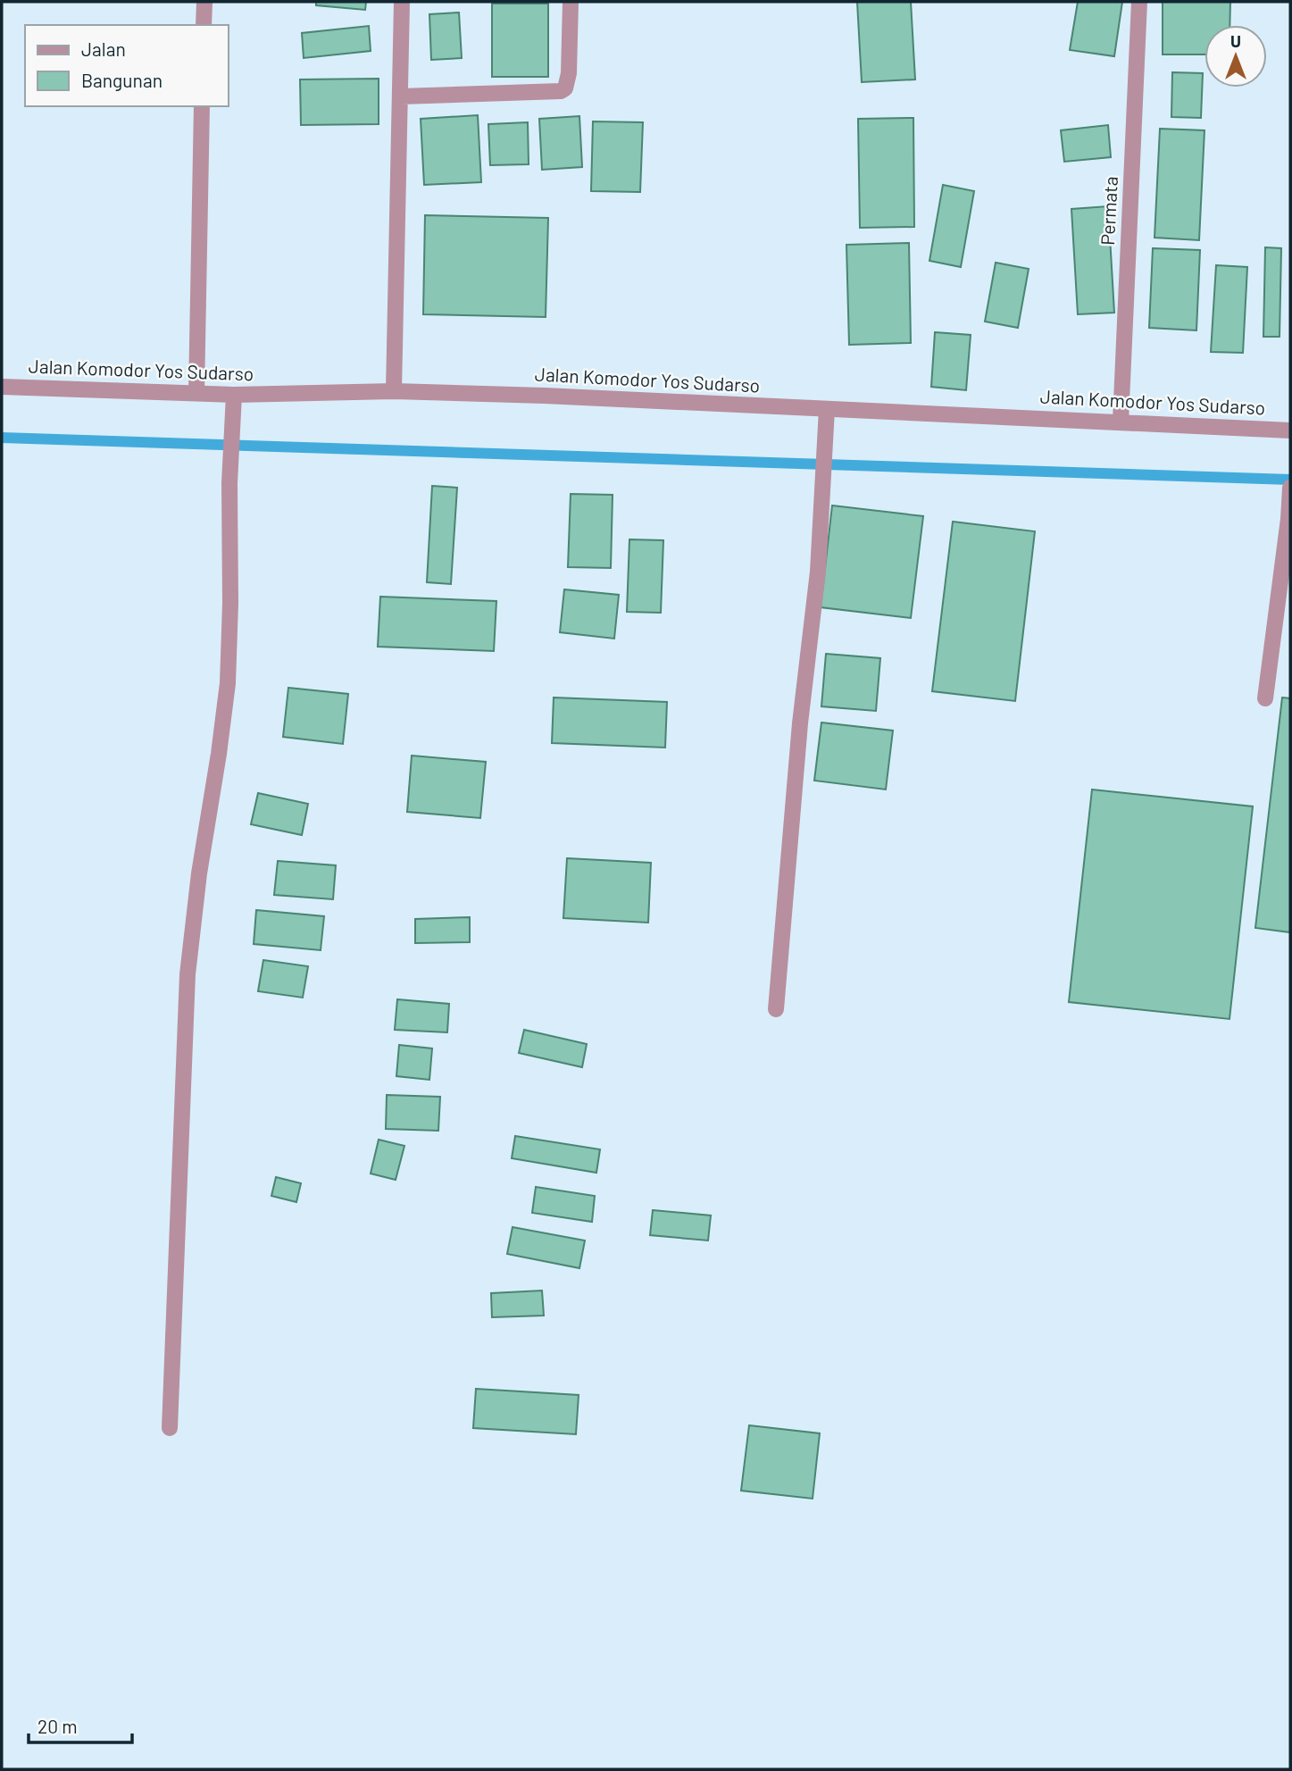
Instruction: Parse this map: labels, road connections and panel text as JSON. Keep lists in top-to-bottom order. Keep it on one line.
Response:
{"streets":{"street":["Permata","Jalan Komodor Yos Sudarso"]},"crossings":[["Permata","Jalan Komodor Yos Sudarso"]],"legend":["Jalan","Bangunan"],"scale_bar":"20 m","north":"top"}
